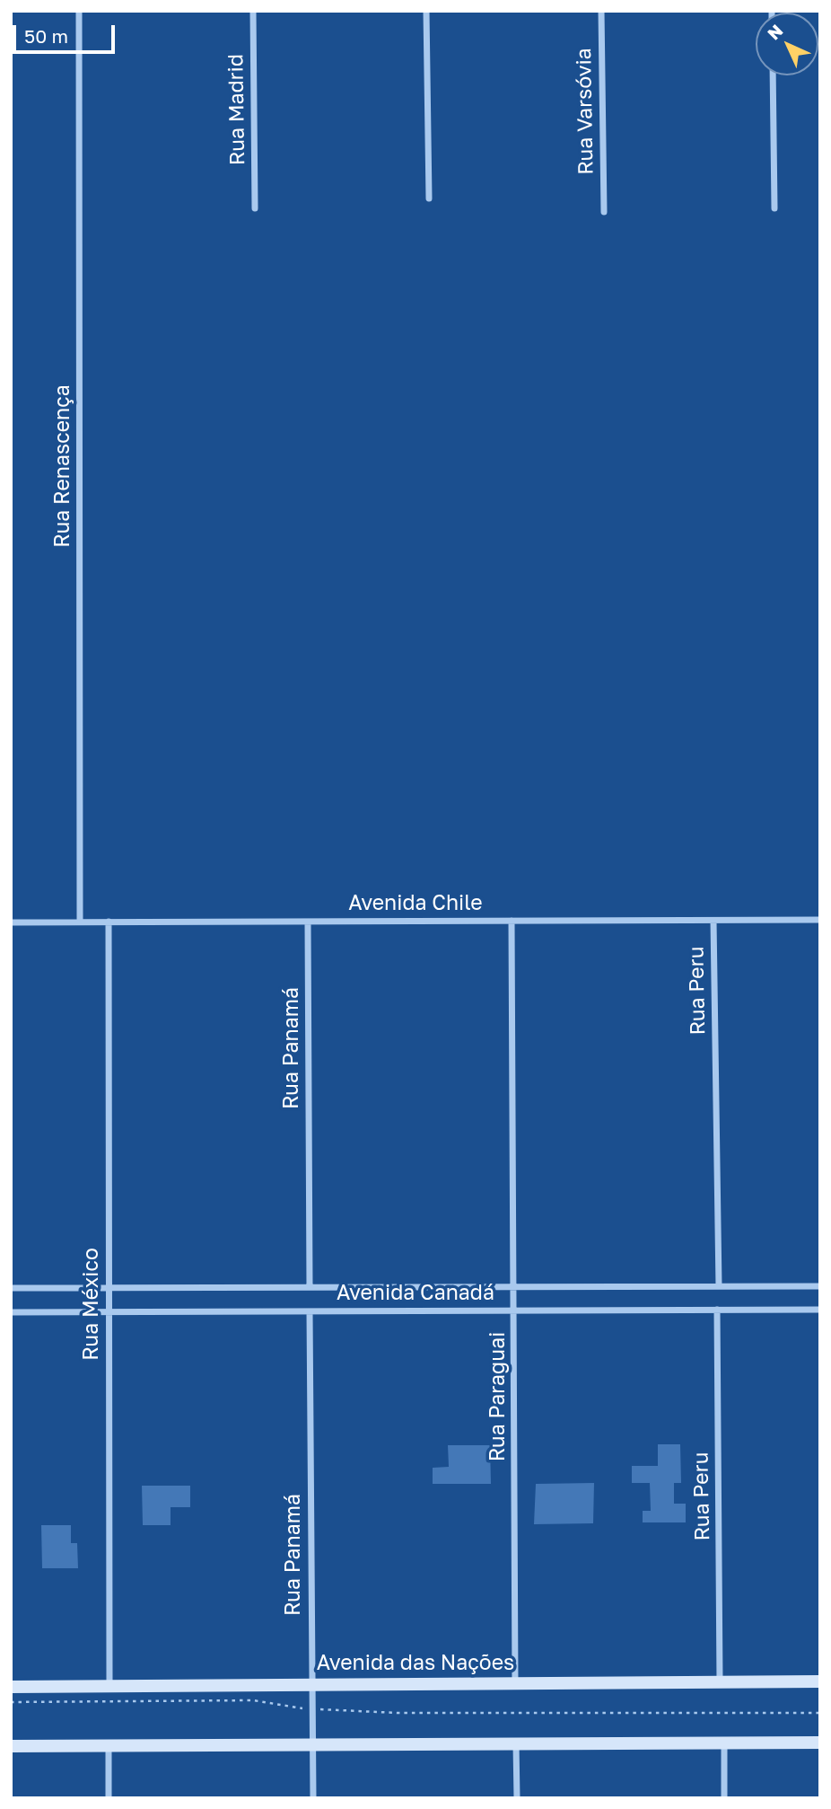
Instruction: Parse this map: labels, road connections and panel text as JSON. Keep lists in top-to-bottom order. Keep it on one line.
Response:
{"streets":{"main road":["Avenida das Nações"],"street":["Rua Madrid","Rua Varsóvia","Rua Renascença","Avenida Chile","Rua Peru","Rua Panamá","Avenida Canadá","Rua México","Rua Paraguai"]},"crossings":[["Rua Renascença","Avenida Chile"],["Avenida Chile","Rua Peru"],["Avenida Chile","Rua Panamá"],["Avenida Chile","Rua México"],["Avenida Chile","Rua Paraguai"],["Rua Peru","Avenida Canadá"],["Rua Peru","Avenida das Nações"],["Rua Panamá","Avenida Canadá"],["Rua Panamá","Avenida das Nações"],["Avenida Canadá","Rua México"],["Avenida Canadá","Rua Paraguai"],["Rua México","Avenida das Nações"],["Rua Paraguai","Avenida das Nações"]],"scale_bar":"50 m","north":"top left"}
